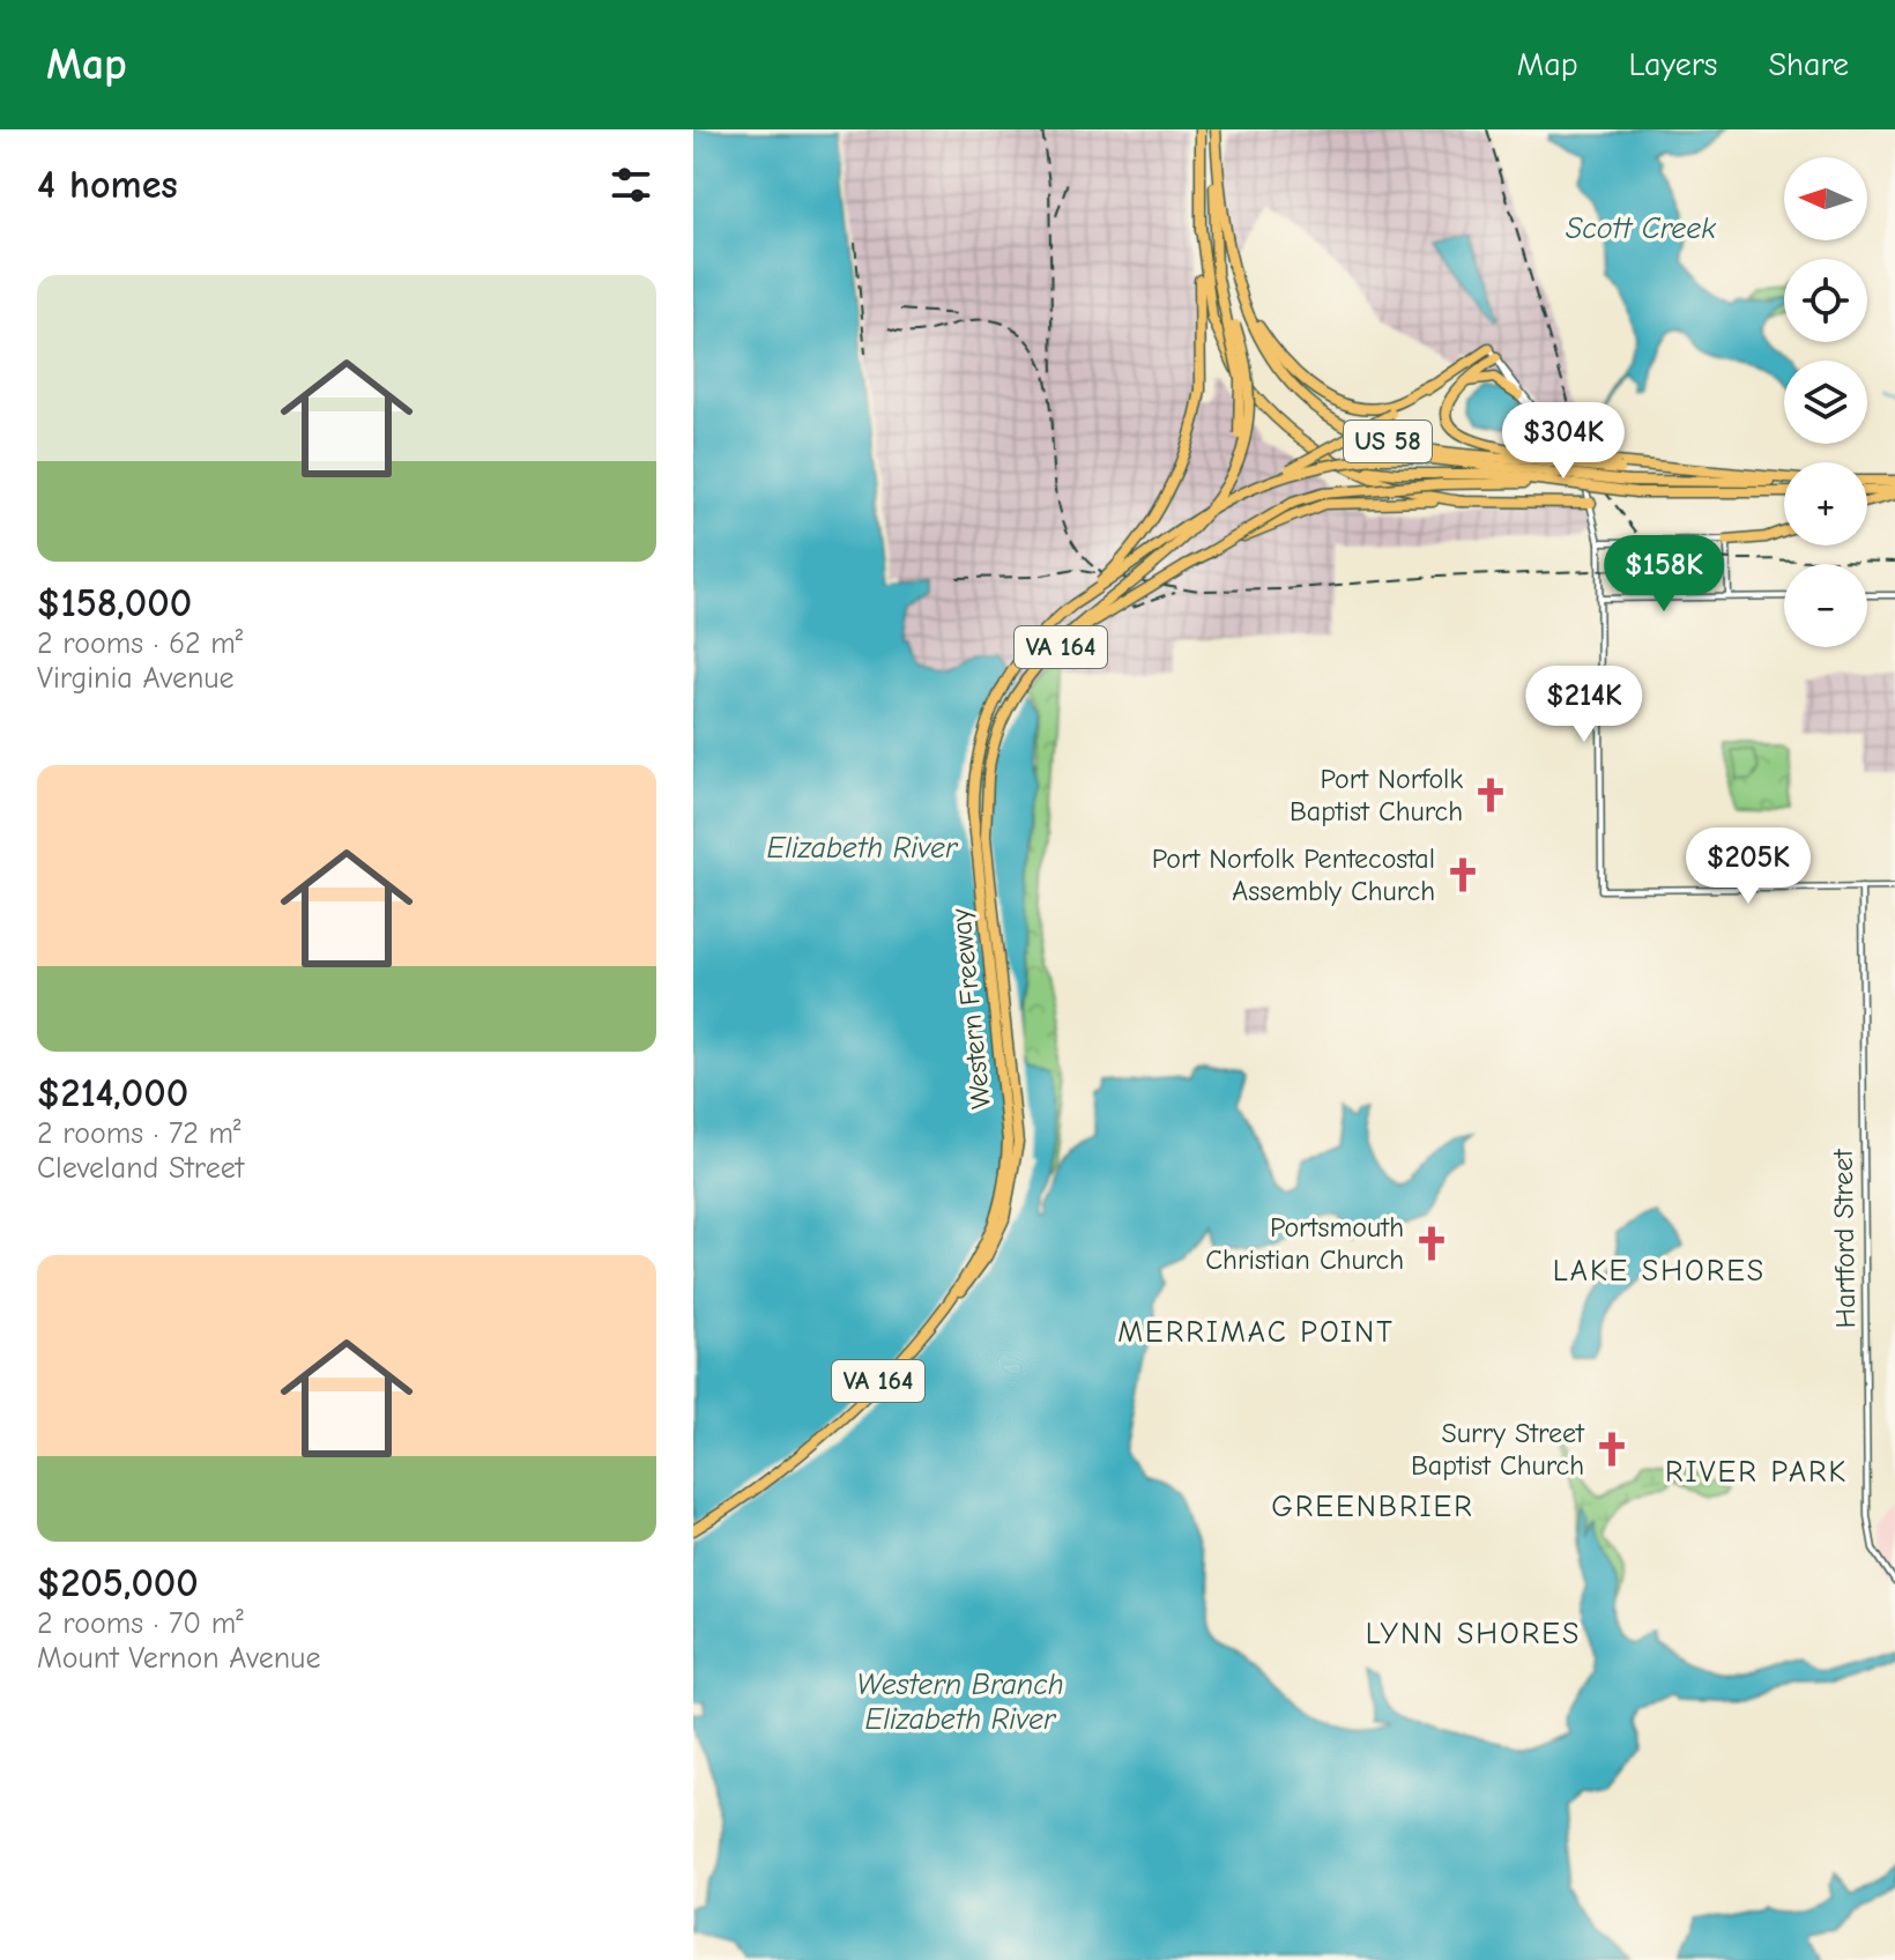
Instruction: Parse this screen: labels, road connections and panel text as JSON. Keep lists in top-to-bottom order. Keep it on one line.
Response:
{"streets":{"highway":["US 58","VA 164","Western Freeway"],"street":["Hartford Street"]},"crossings":[["US 58","Western Freeway"]],"districts":["LAKE SHORES","MERRIMAC POINT","RIVER PARK","GREENBRIER","LYNN SHORES"],"water":["Scott Creek","Elizabeth River","Western Branch Elizabeth River"],"places":{"church":["Port Norfolk Baptist Church","Port Norfolk Pentecostal Assembly Church","Portsmouth Christian Church","Surry Street Baptist Church"]},"north":"left","page":{"header":"Map","nav":["Map","Layers","Share"],"heading":"4 homes","map_buttons":["+","−"],"list":[{"name":"$158,000","note":"2 rooms · 62 m² · Virginia Avenue"},{"name":"$214,000","note":"2 rooms · 72 m² · Cleveland Street"},{"name":"$205,000","note":"2 rooms · 70 m² · Mount Vernon Avenue"}],"price":["$304K","$158K","$214K","$205K"]}}
